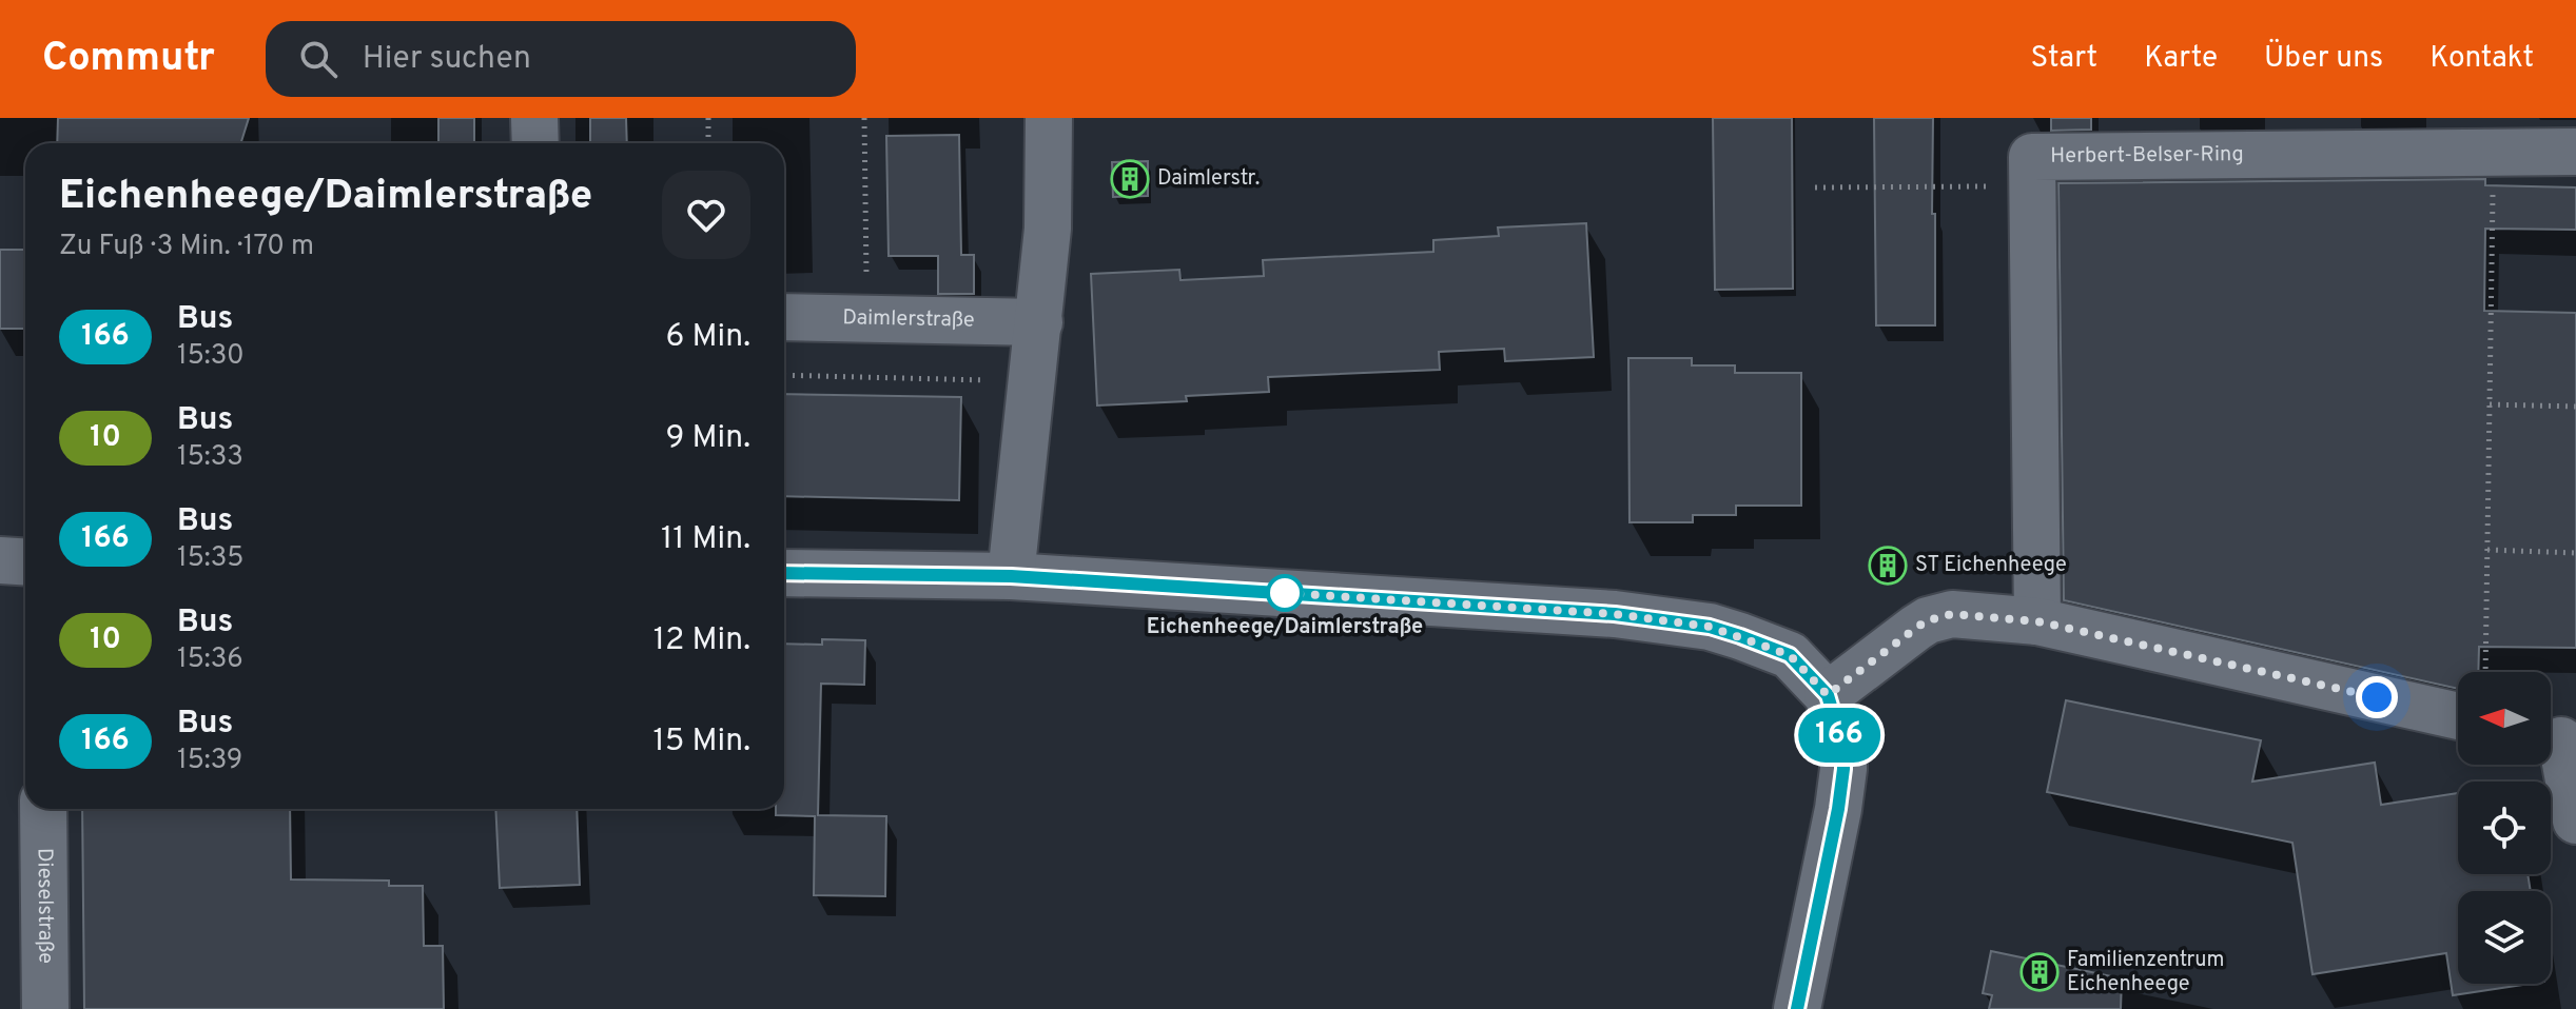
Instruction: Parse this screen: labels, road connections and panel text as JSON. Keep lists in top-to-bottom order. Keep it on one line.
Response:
{"streets":{"street":["Herbert-Belser-Ring","Daimlerstraße","Dieselstraße"]},"places":{"building":["Daimlerstr.","ST Eichenheege","Familienzentrum Eichenheege"],"other":["Eichenheege/Daimlerstraße"]},"lines":["bus line 166"],"north":"left","page":{"header":"Commutr","search":"Hier suchen","nav":["Start","Karte","Über uns","Kontakt"],"on_map":"166","heading":["Eichenheege/Daimlerstraße","Zu Fuß · 3 Min. · 170 m"],"list":[{"mark":"166","name":"Bus","note":"15:30","value":"6 Min."},{"mark":"10","name":"Bus","note":"15:33","value":"9 Min."},{"mark":"166","name":"Bus","note":"15:35","value":"11 Min."},{"mark":"10","name":"Bus","note":"15:36","value":"12 Min."},{"mark":"166","name":"Bus","note":"15:39","value":"15 Min."}]}}
